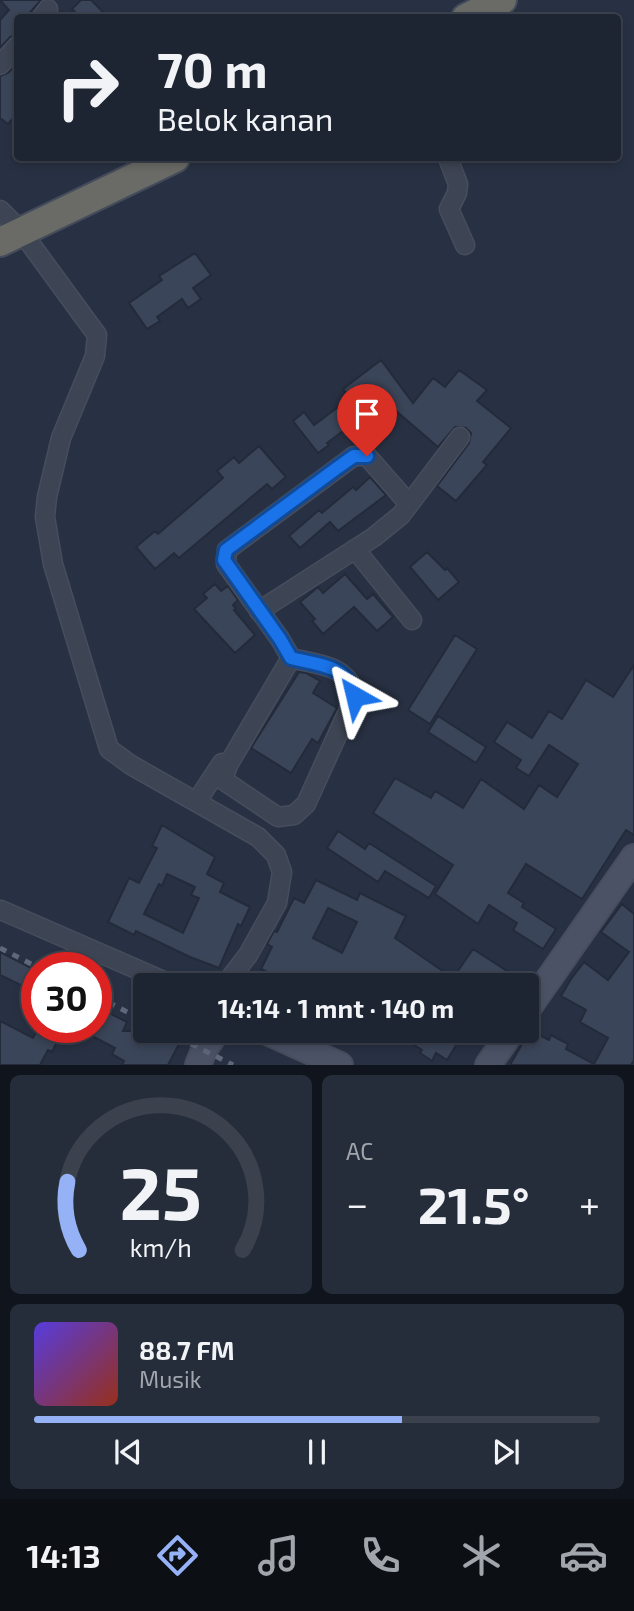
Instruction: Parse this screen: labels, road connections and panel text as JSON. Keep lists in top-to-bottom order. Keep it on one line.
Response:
{"page":{"turn":["70 m","Belok kanan"],"limit":"30","trip":"14:14 · 1 mnt · 140 m","tile":"AC","heat":["−","21.5°","+"],"song":["88.7 FM","Musik"],"tabs":"14:13","gauge":["25","km/h"]}}
